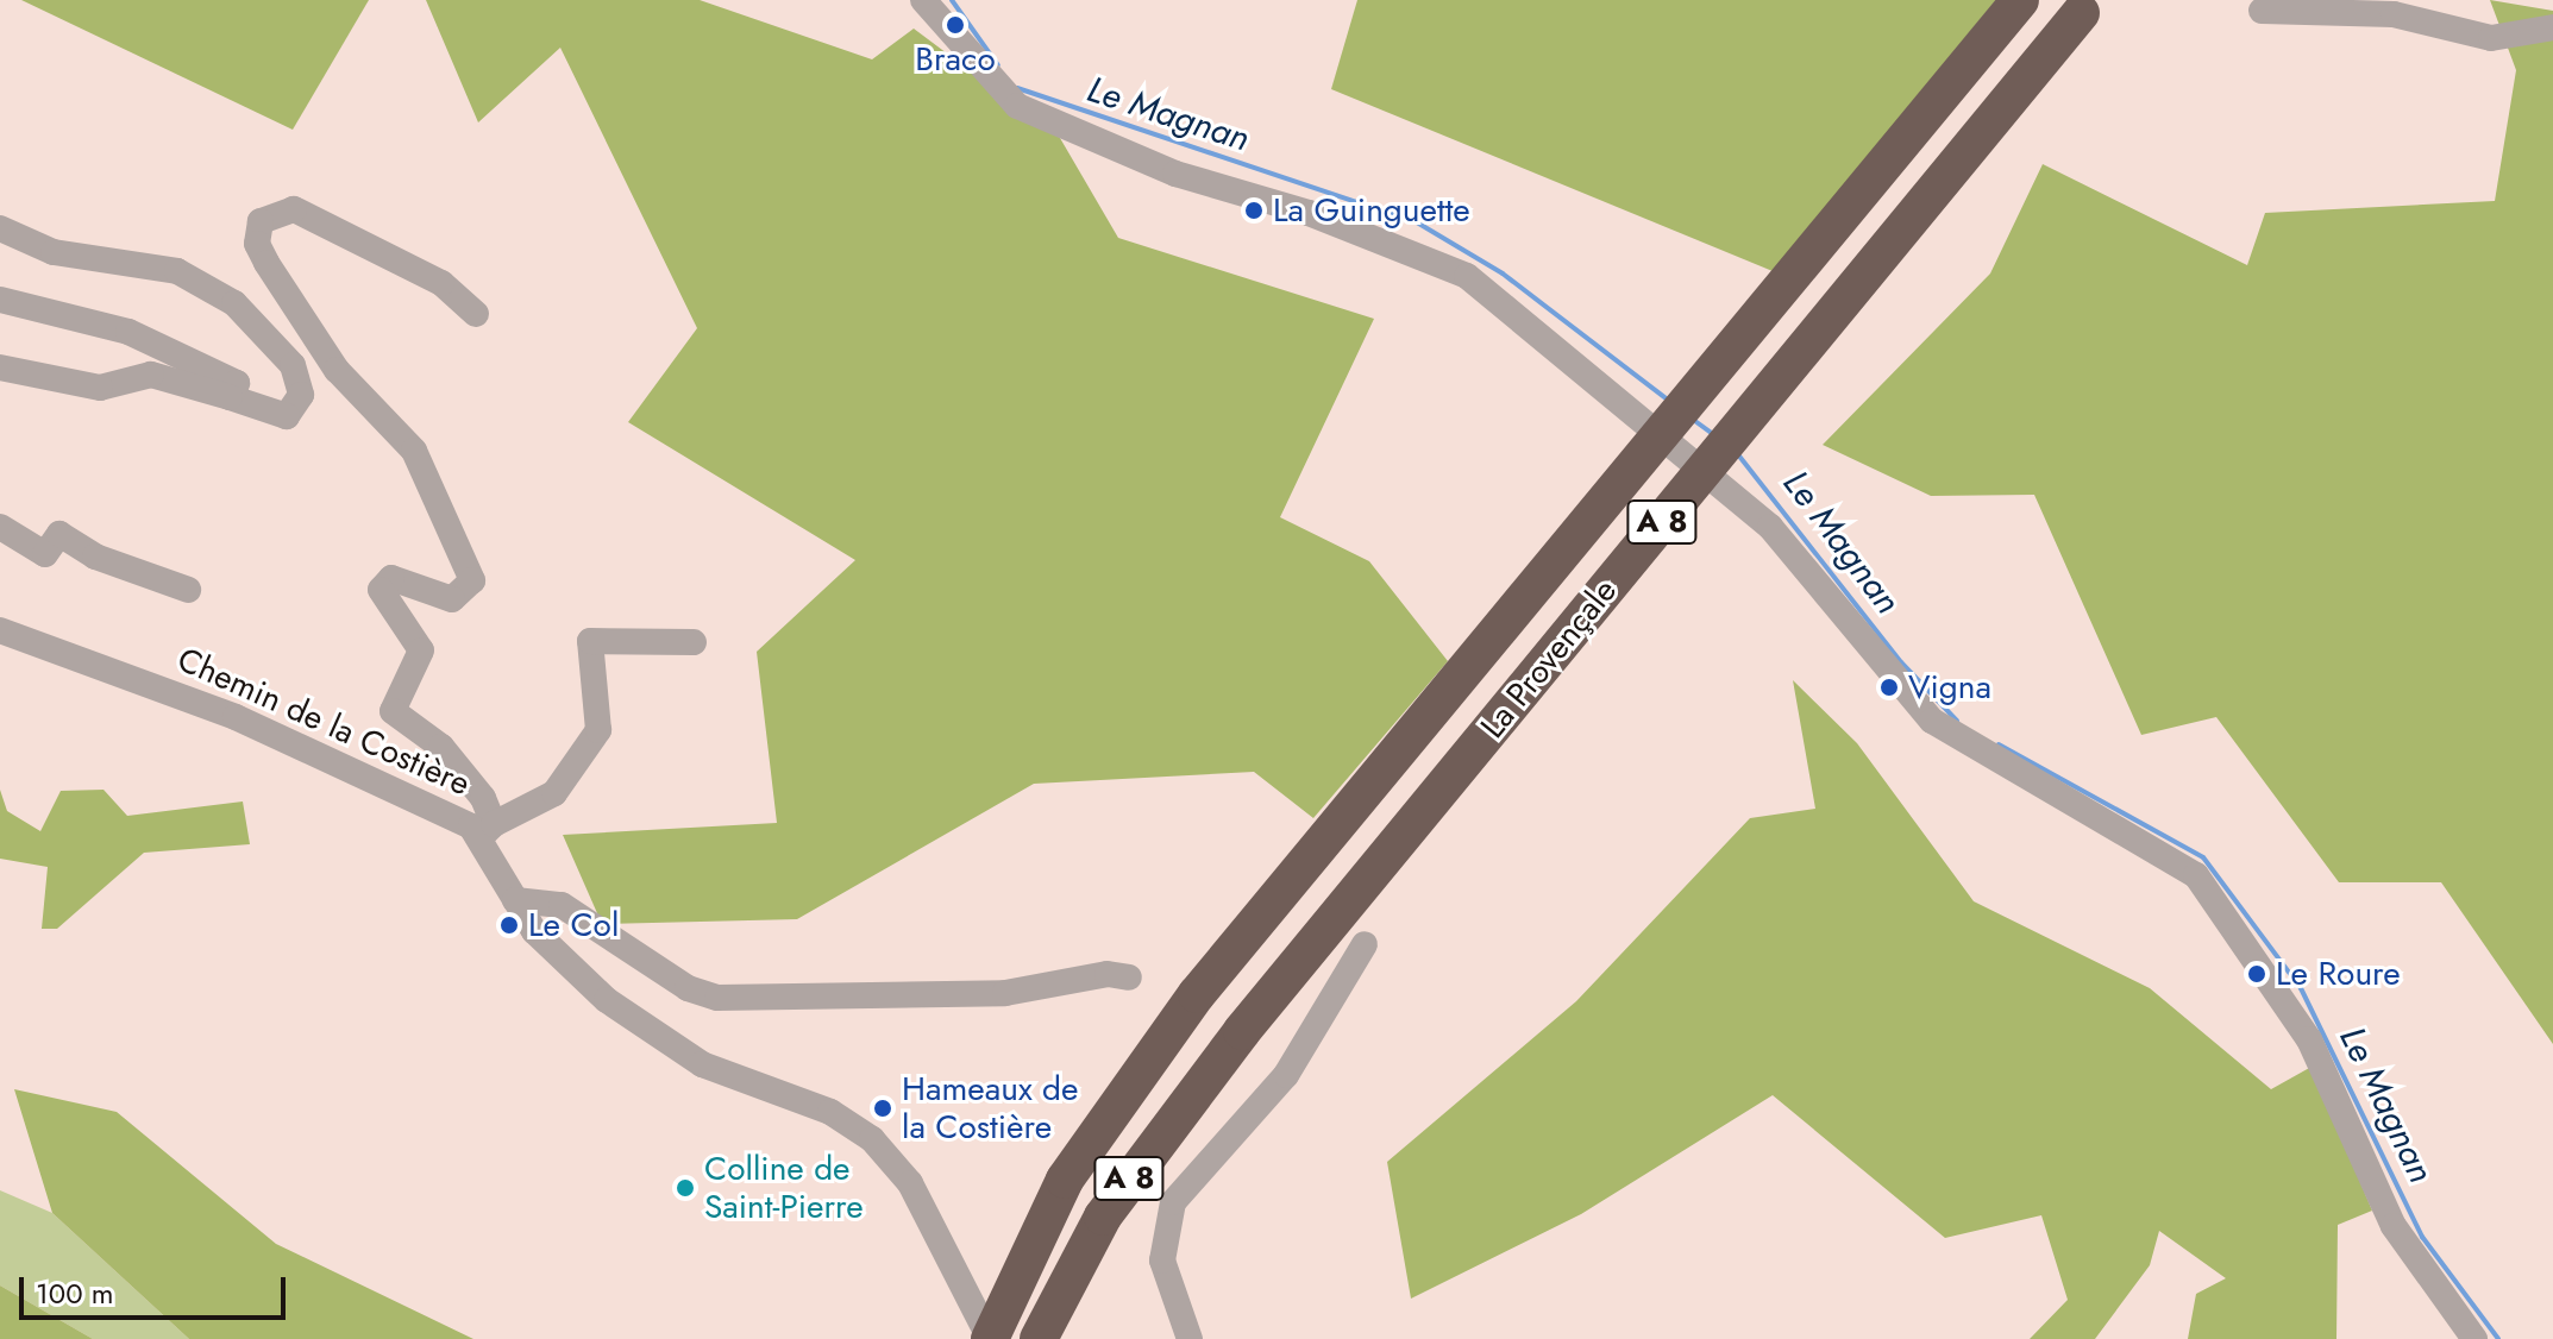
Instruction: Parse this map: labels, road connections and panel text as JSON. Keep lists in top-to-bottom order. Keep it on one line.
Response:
{"streets":{"highway":["A 8","La Provençale"],"street":["Chemin de la Costière"]},"crossings":[["La Provençale","Chemin de la Costière"]],"water":["Le Magnan"],"places":["Braco","La Guinguette","Vigna","Le Col","Le Roure","Hameaux de la Costière","Colline de Saint-Pierre"],"scale_bar":"100 m"}
